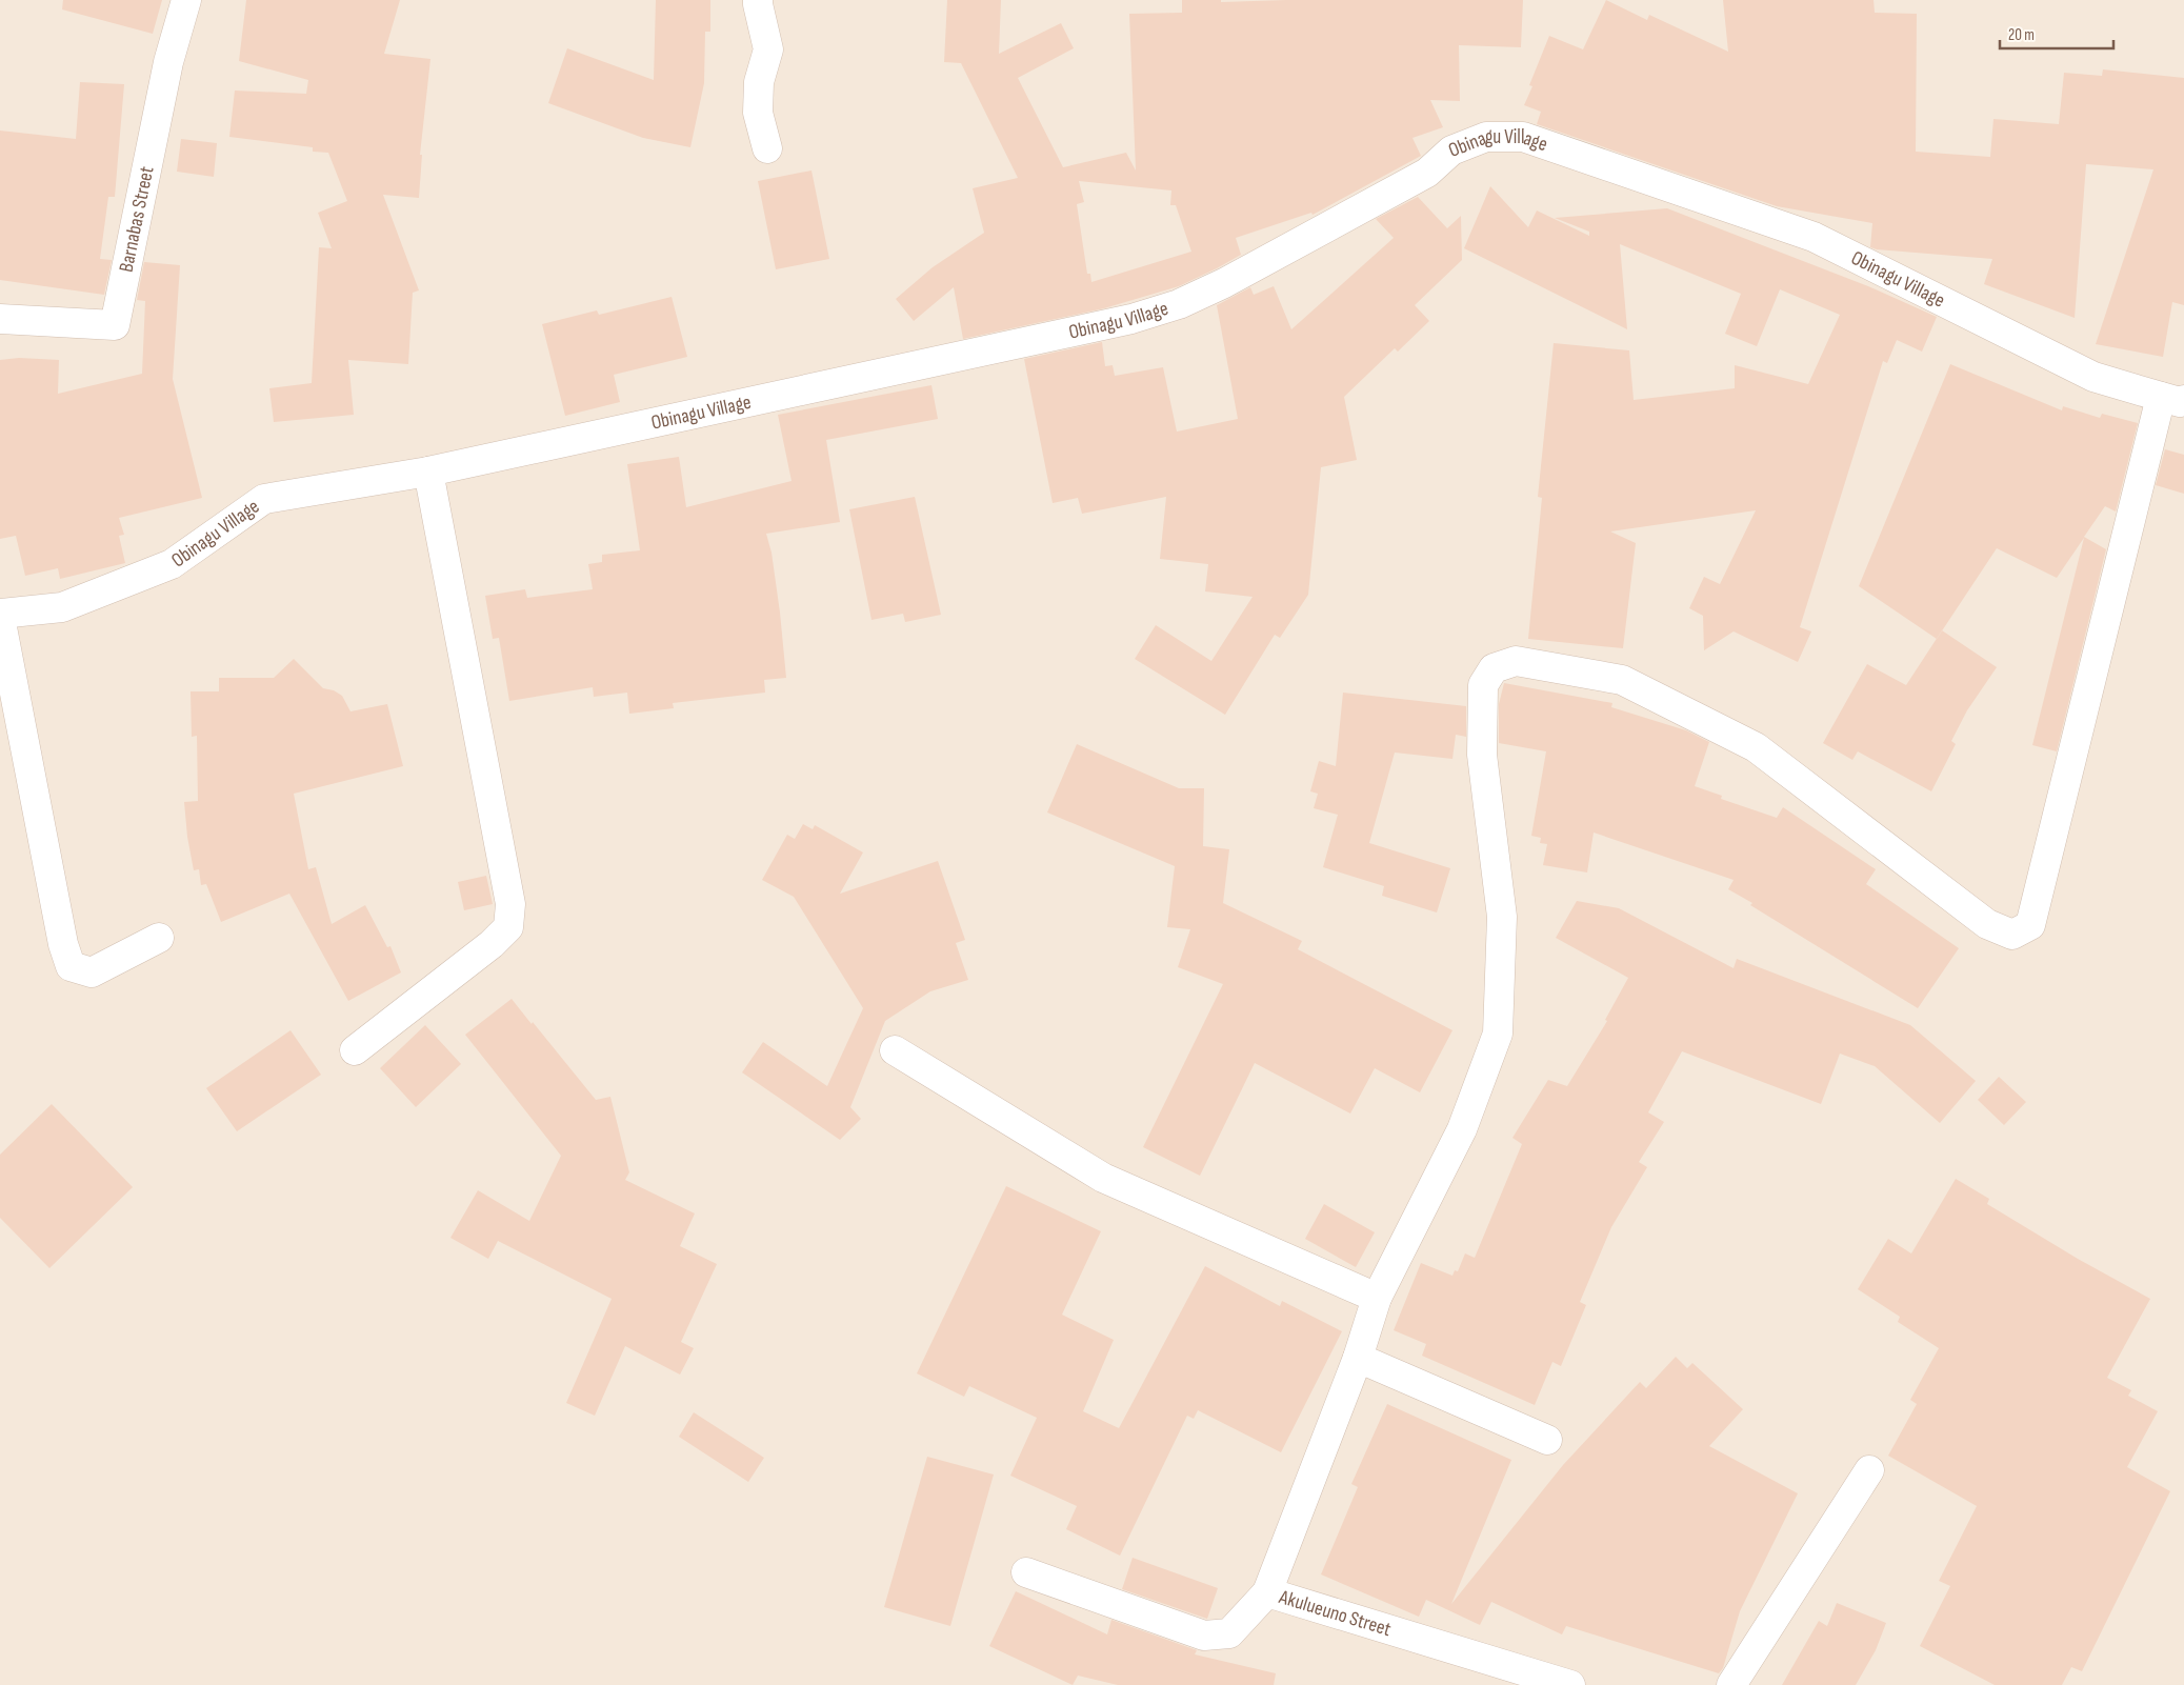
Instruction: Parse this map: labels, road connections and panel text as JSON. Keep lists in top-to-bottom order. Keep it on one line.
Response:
{"streets":{"street":["Obinagu Village","Barnabas Street","Akulueuno Street"]},"scale_bar":"20 m"}
